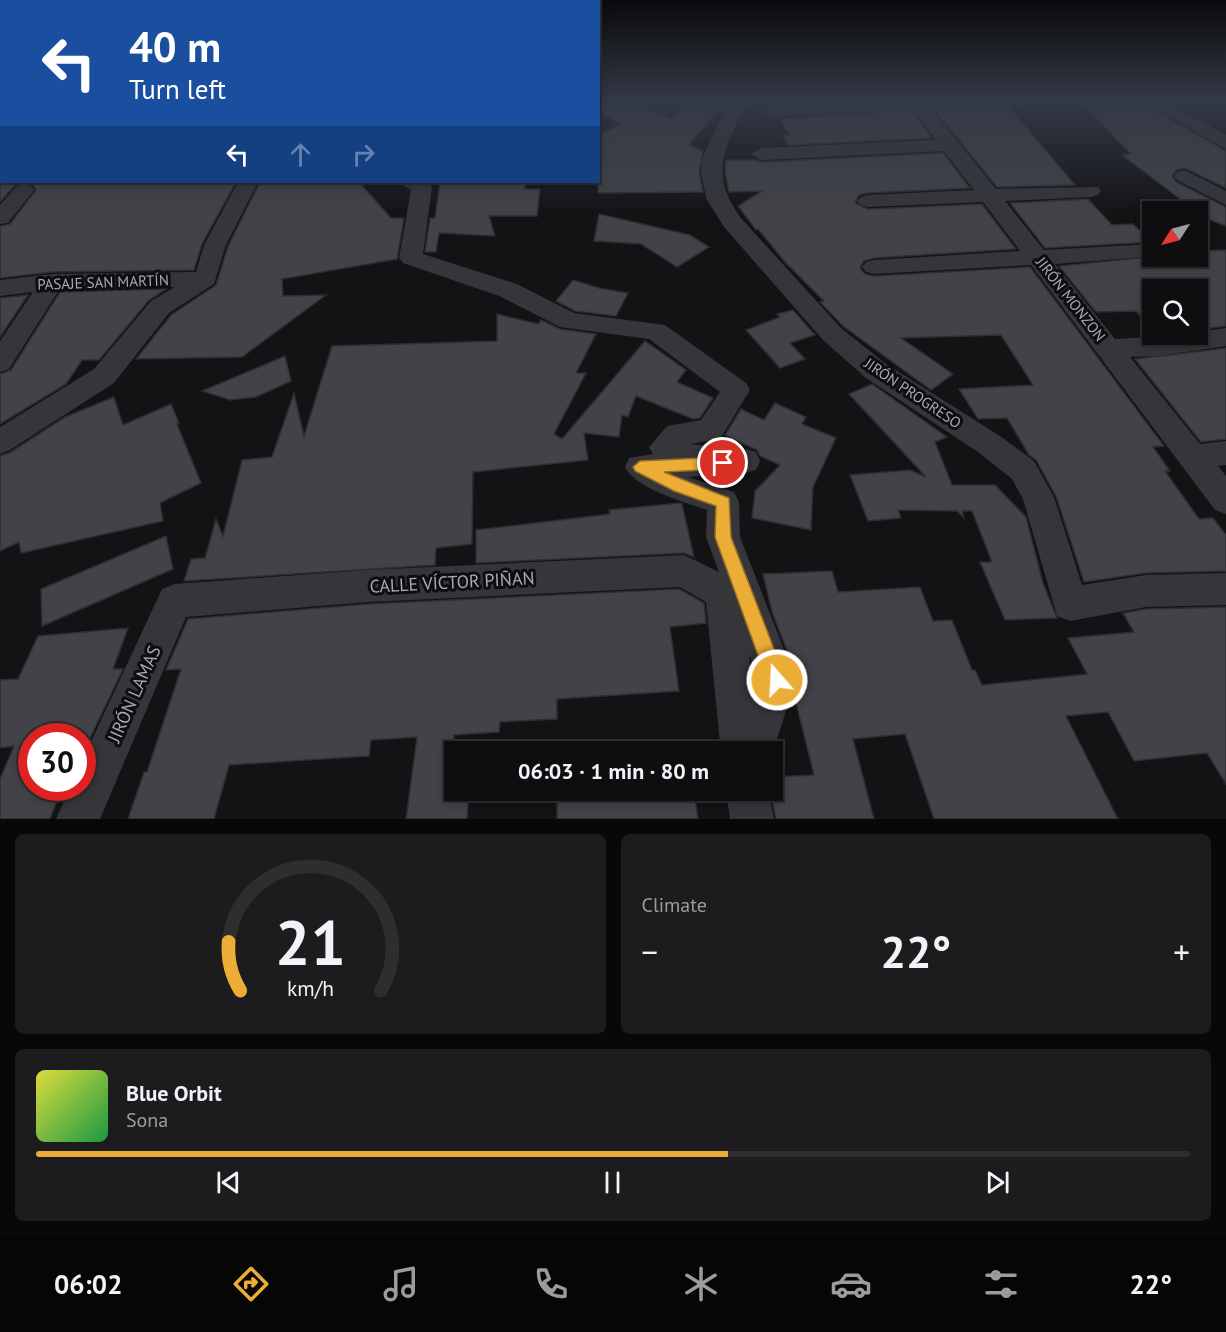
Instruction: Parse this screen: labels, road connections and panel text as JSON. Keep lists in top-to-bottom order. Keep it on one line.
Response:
{"streets":{"street":["PASAJE SAN MARTÍN","JIRÓN MONZON","JIRÓN PROGRESO","CALLE VÍCTOR PIÑAN","JIRÓN LAMAS"]},"crossings":[["CALLE VÍCTOR PIÑAN","JIRÓN LAMAS"]],"north":"bottom left","page":{"turn":["40 m","Turn left"],"limit":"30","trip":"06:03 · 1 min · 80 m","tile":"Climate","heat":["−","22°","+"],"song":["Blue Orbit","Sona"],"tabs":["06:02","22°"],"gauge":["21","km/h"]}}
